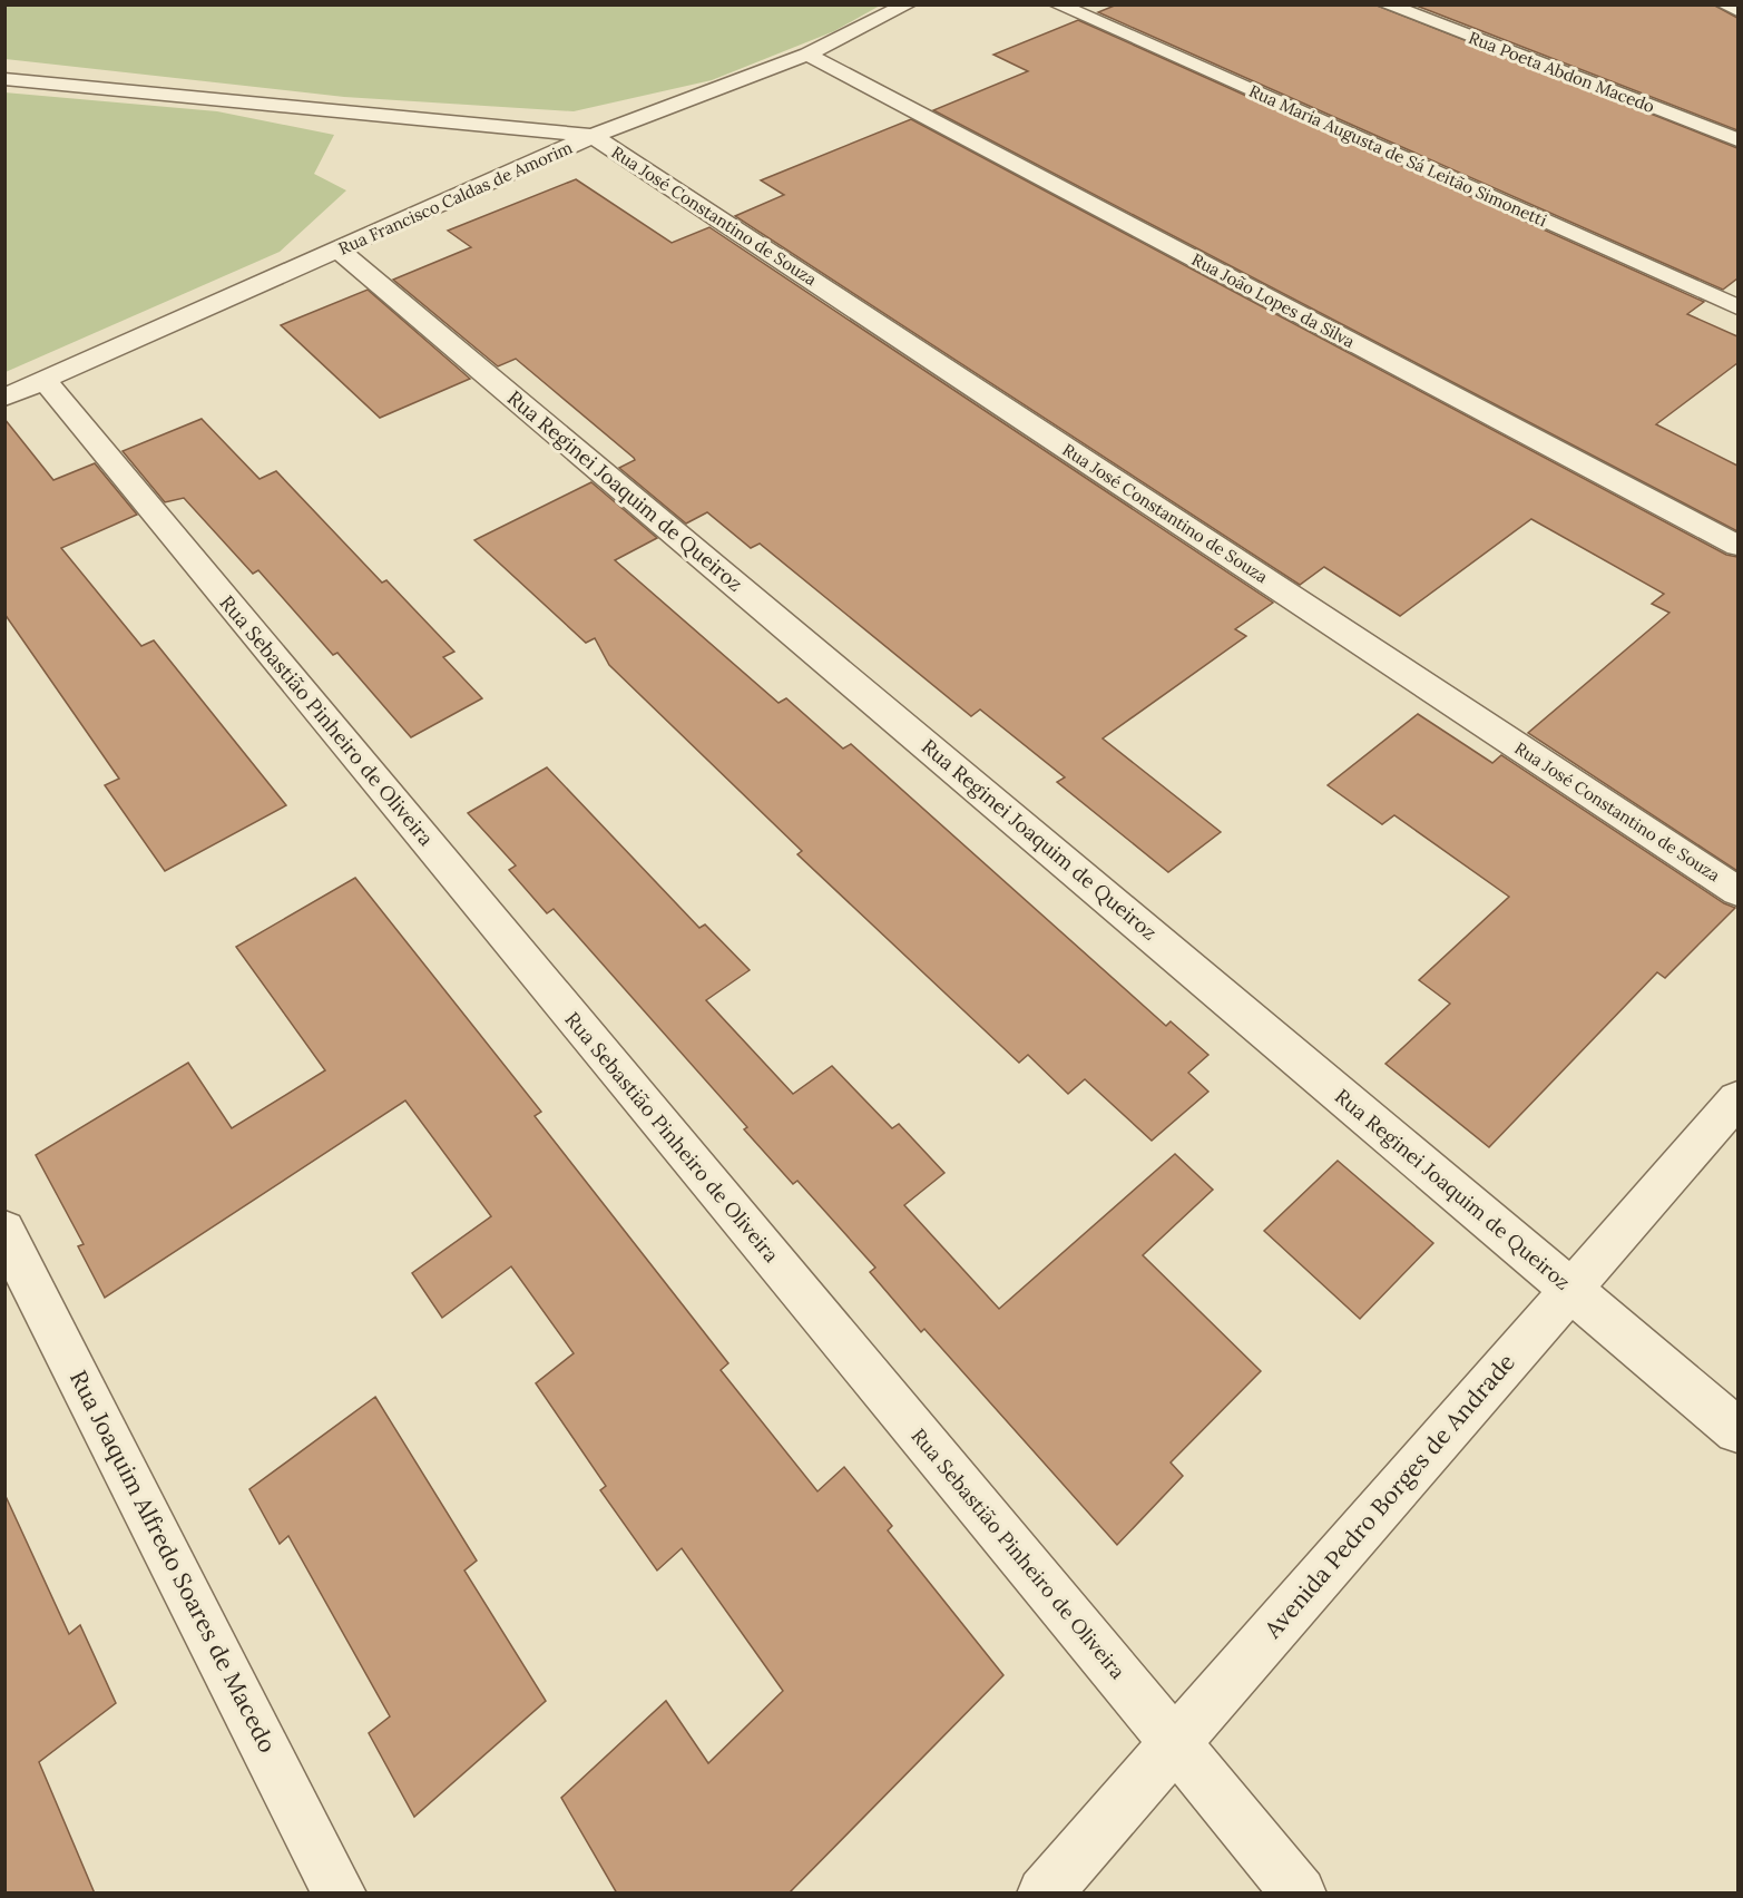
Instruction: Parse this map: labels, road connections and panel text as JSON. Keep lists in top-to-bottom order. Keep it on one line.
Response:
{"streets":{"street":["Rua Poeta Abdon Macedo","Rua Maria Augusta de Sá Leitão Simonetti","Rua Francisco Caldas de Amorim","Rua José Constantino de Souza","Rua João Lopes da Silva","Rua Reginei Joaquim de Queiroz","Rua Sebastião Pinheiro de Oliveira","Avenida Pedro Borges de Andrade","Rua Joaquim Alfredo Soares de Macedo"]},"crossings":[["Rua Francisco Caldas de Amorim","Rua José Constantino de Souza"],["Rua Francisco Caldas de Amorim","Rua João Lopes da Silva"],["Rua Francisco Caldas de Amorim","Rua Reginei Joaquim de Queiroz"],["Rua Francisco Caldas de Amorim","Rua Sebastião Pinheiro de Oliveira"],["Rua Reginei Joaquim de Queiroz","Avenida Pedro Borges de Andrade"],["Rua Sebastião Pinheiro de Oliveira","Avenida Pedro Borges de Andrade"]]}
